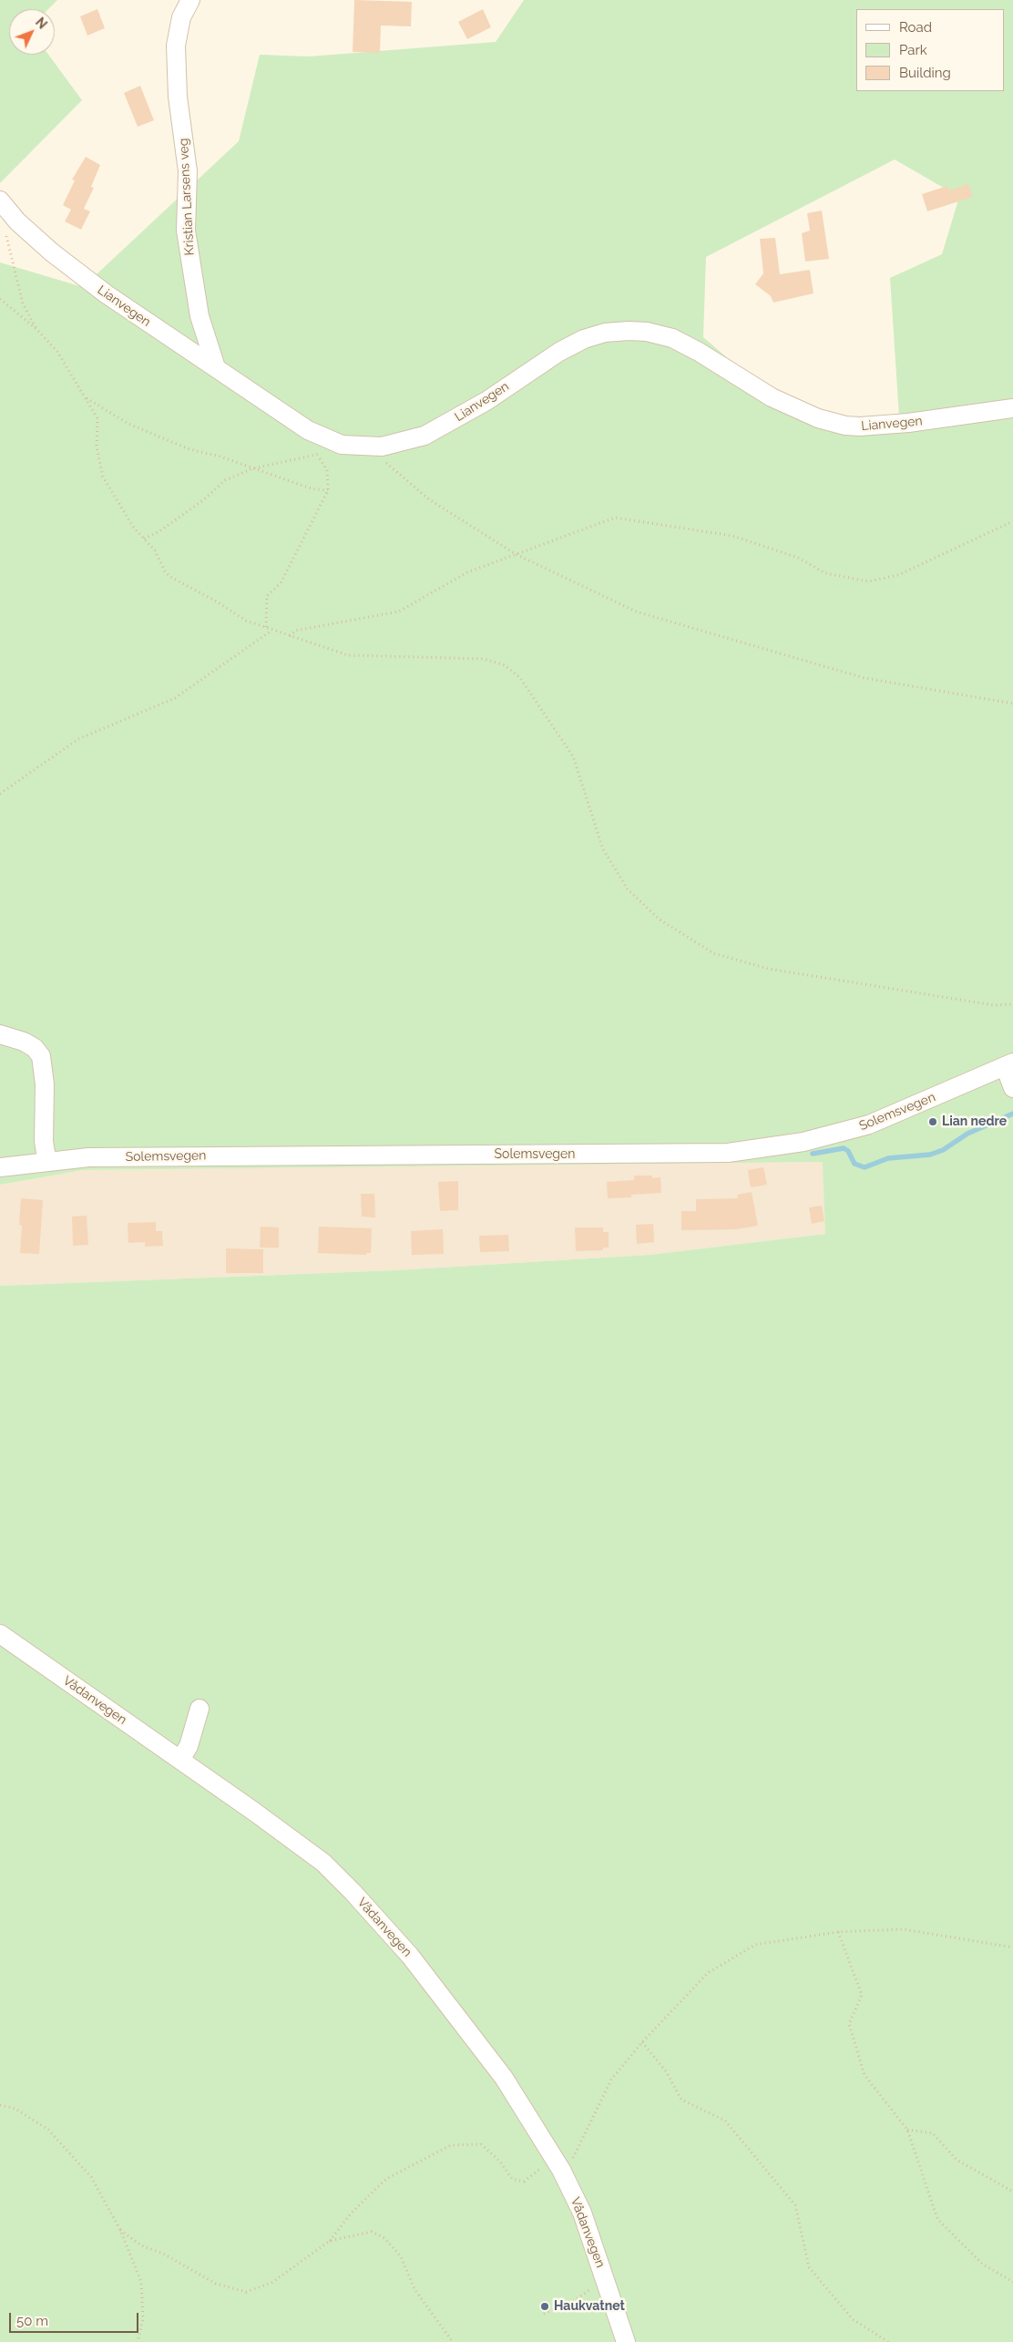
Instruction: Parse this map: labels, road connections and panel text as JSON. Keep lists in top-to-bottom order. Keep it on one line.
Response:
{"streets":{"street":["Kristian Larsens veg","Lianvegen","Solemsvegen","Vådanvegen"]},"crossings":[["Kristian Larsens veg","Lianvegen"]],"places":["Lian nedre","Haukvatnet"],"legend":["Road","Park","Building"],"scale_bar":"50 m","north":"top right"}
